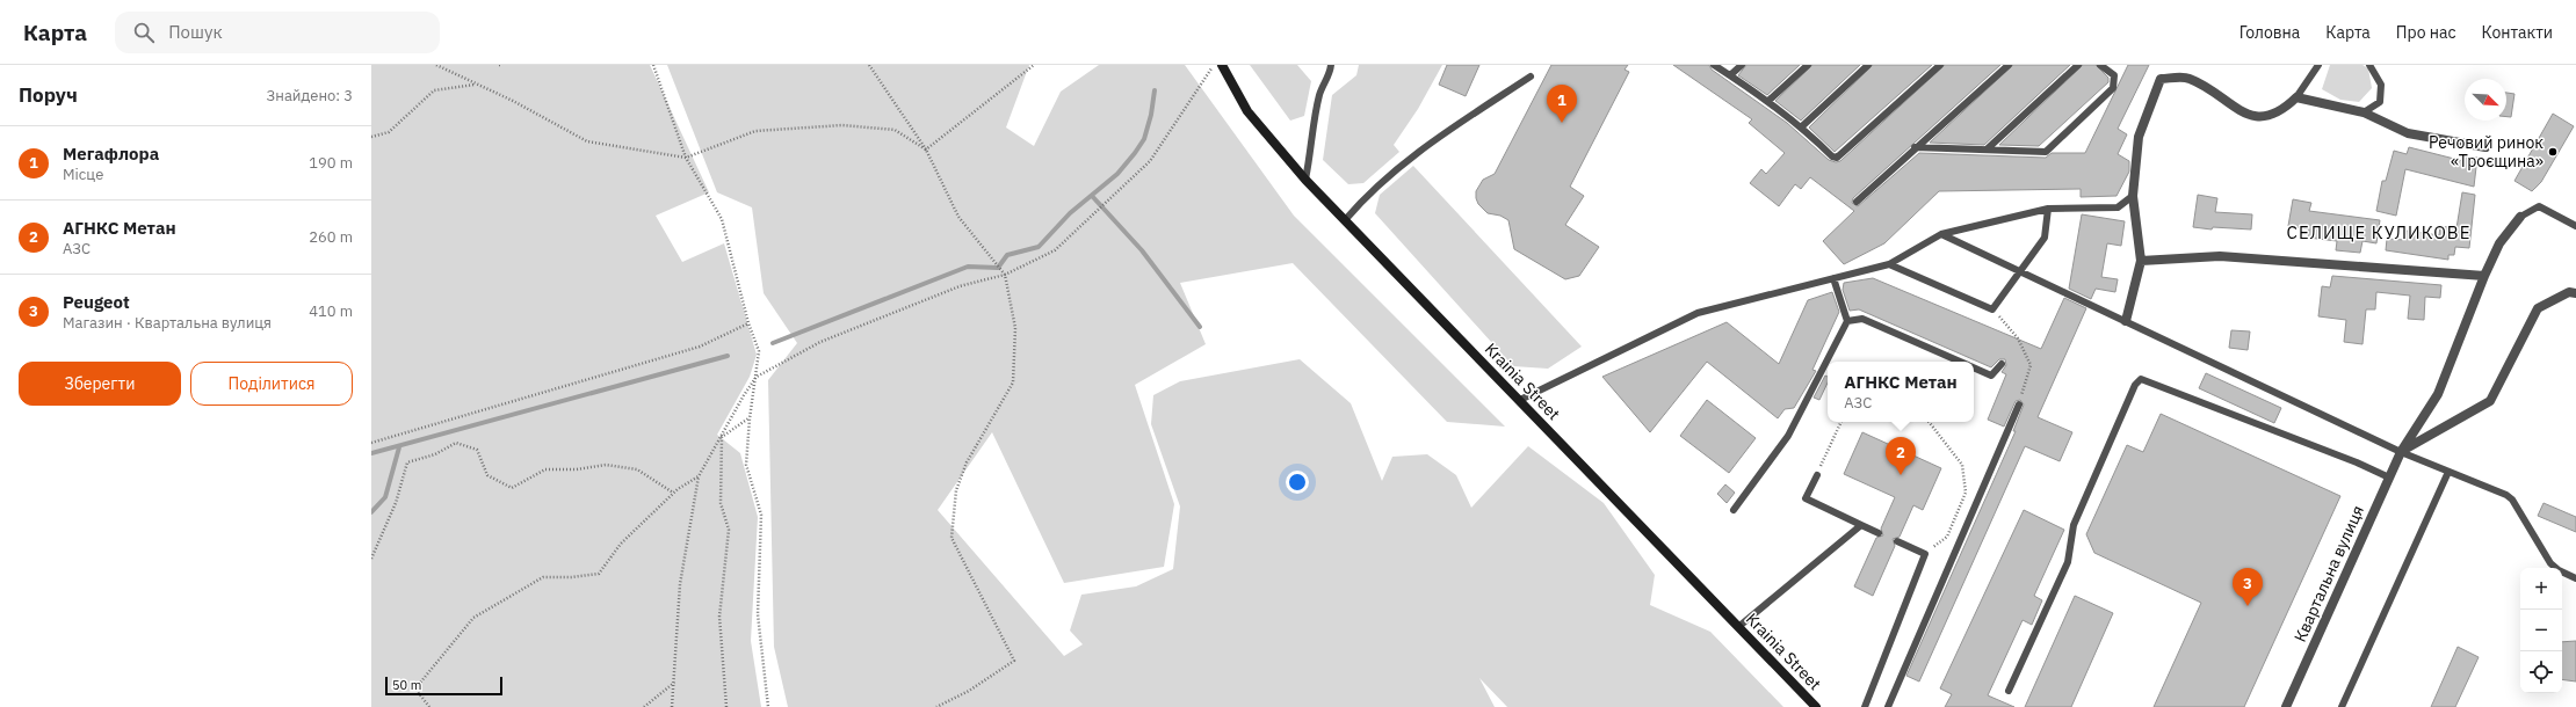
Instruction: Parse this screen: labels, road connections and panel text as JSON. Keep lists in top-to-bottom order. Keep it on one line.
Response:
{"streets":{"street":["Krainia Street","Квартальна вулиця"]},"districts":["СЕЛИЩЕ КУЛИКОВЕ"],"places":["Речовий ринок «Троєщина»"],"scale_bar":"50 m","north":"bottom right","page":{"header":"Карта","search":"Пошук","nav":["Головна","Карта","Про нас","Контакти"],"heading":["Поруч","Знайдено: 3"],"pins":["1","2","3"],"list":[{"mark":"1","name":"Мегафлора","note":"Місце","value":"190 m"},{"mark":"2","name":"АГНКС Метан","note":"АЗС","value":"260 m"},{"mark":"3","name":"Peugeot","note":"Магазин · Квартальна вулиця","value":"410 m"}],"buttons":["Зберегти","Поділитися"],"popup":["АГНКС Метан","АЗС"],"map_buttons":["+","−"],"scale":"50 m"}}
